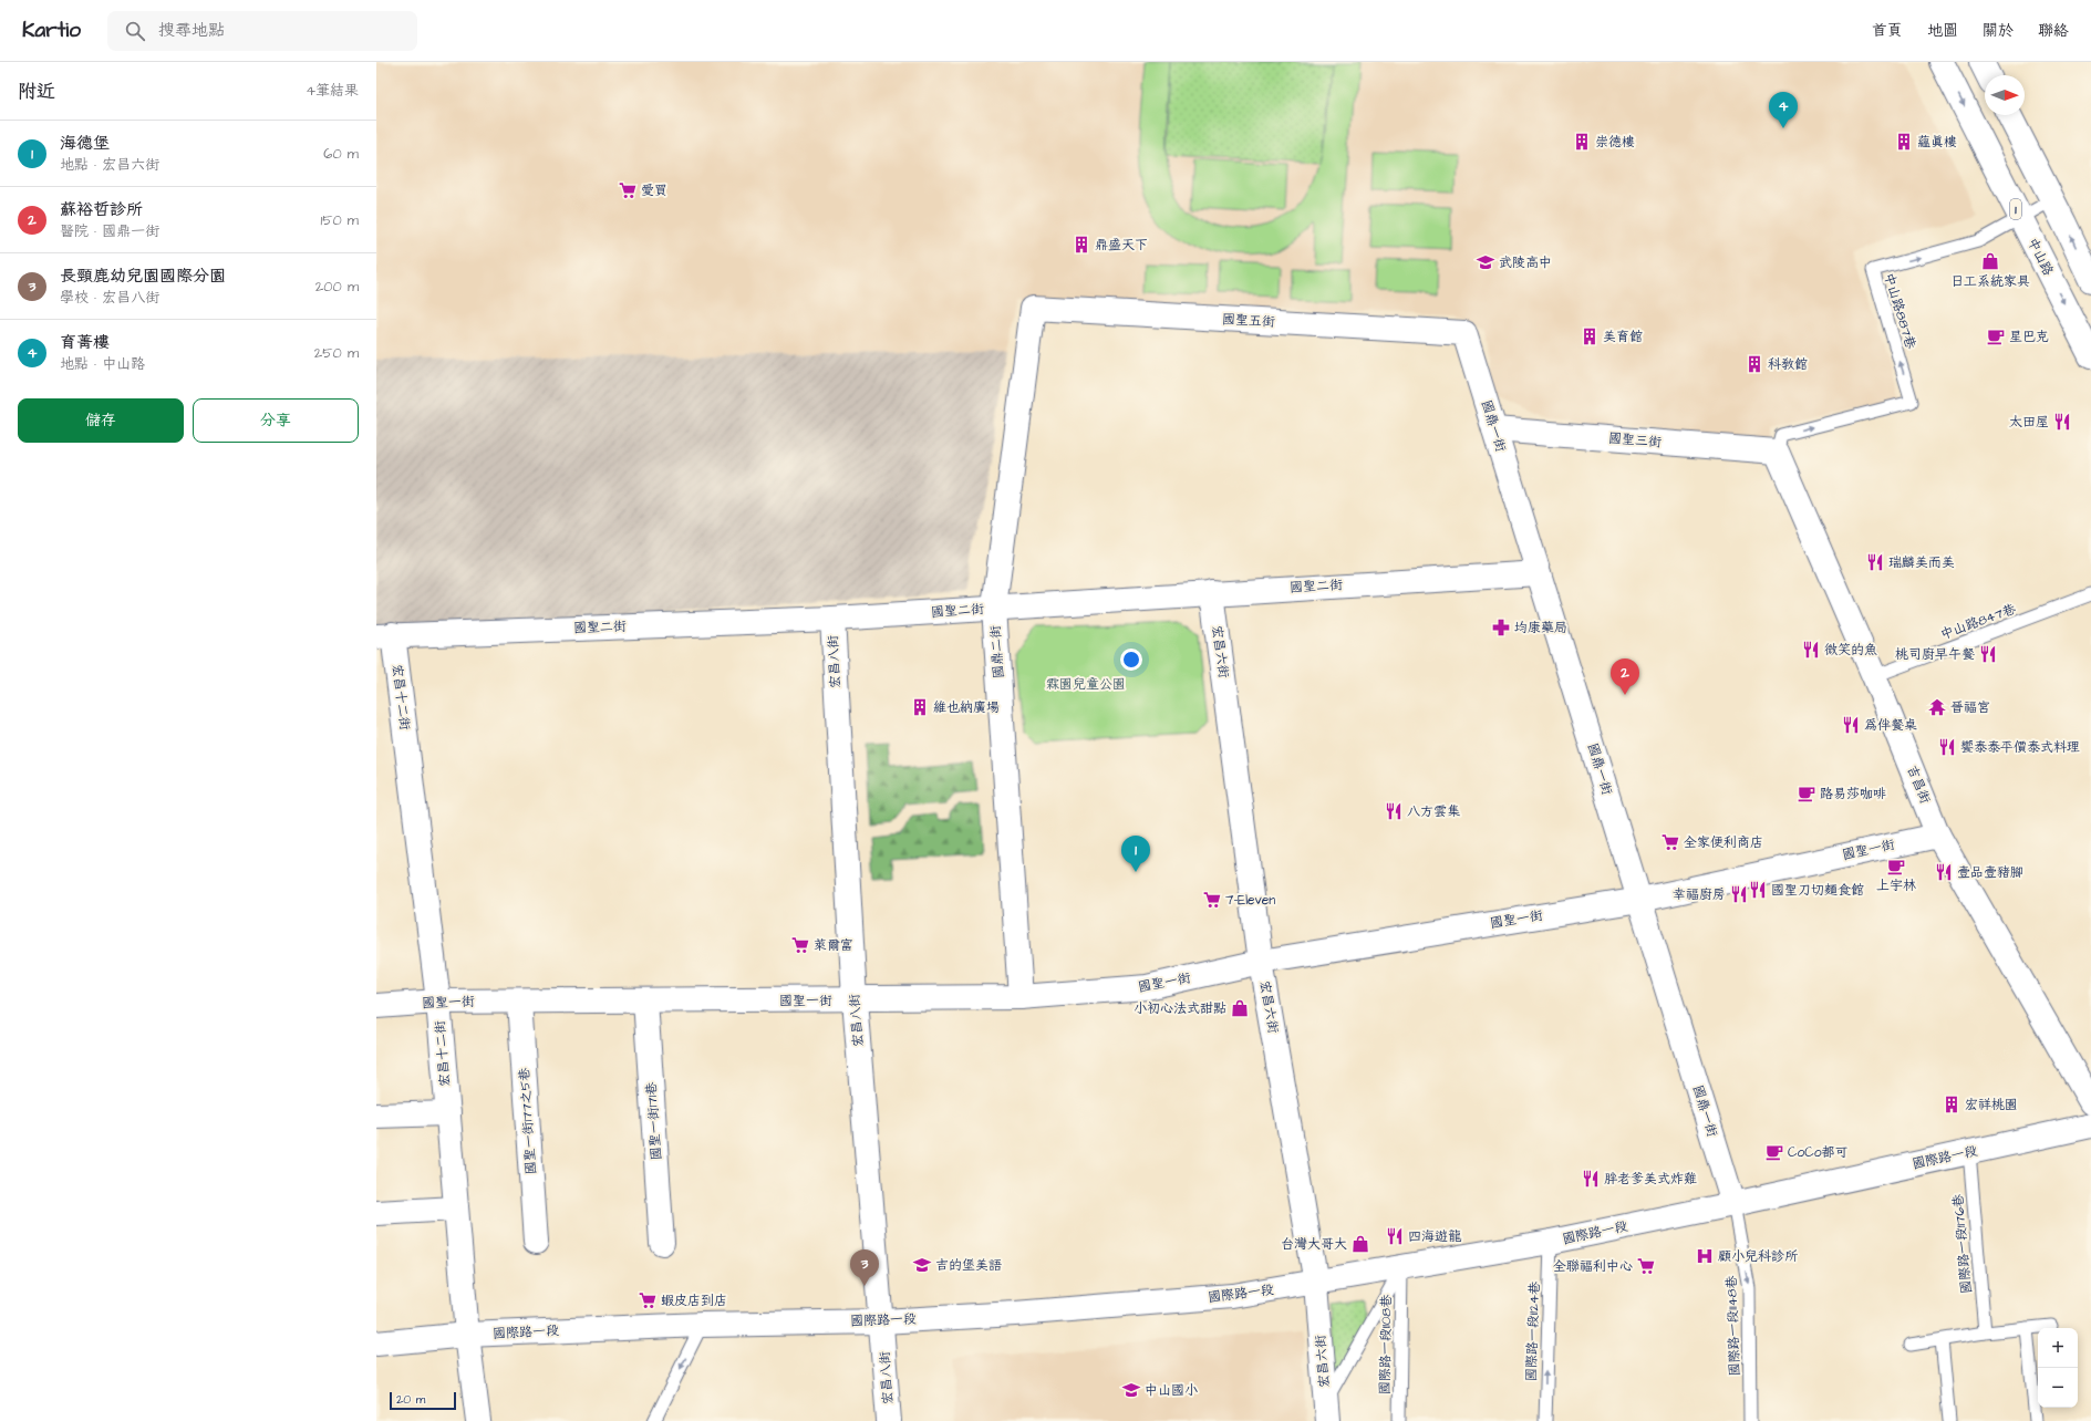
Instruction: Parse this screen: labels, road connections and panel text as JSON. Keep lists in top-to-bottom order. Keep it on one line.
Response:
{"streets":{"street":["1","中山路","國聖五街","國鼎一街","國聖三街","國聖二街","國鼎二街","宏昌六街","宏昌八街","宏昌十二街","吉昌街","國聖一街","國聖一街177之5巷","國聖一街171巷","國際路一段"],"lane":["中山路887巷","中山路847巷","國際路一段1176巷","國際路一段1148巷","國際路一段1124巷","國際路一段1108巷"]},"crossings":[["中山路","中山路887巷"],["中山路887巷","國聖三街"],["中山路887巷","吉昌街"],["國聖五街","國鼎一街"],["國聖五街","國鼎二街"],["國鼎一街","國聖三街"],["國鼎一街","國聖二街"],["國鼎一街","國聖一街"],["國鼎一街","國際路一段"],["國鼎一街","國際路一段1148巷"],["國聖三街","吉昌街"],["國聖二街","國鼎二街"],["國聖二街","宏昌六街"],["國聖二街","宏昌八街"],["國聖二街","宏昌十二街"],["中山路847巷","吉昌街"],["國鼎二街","國聖一街"],["宏昌六街","國聖一街"],["宏昌六街","國際路一段"],["宏昌八街","國聖一街"],["宏昌八街","國際路一段"],["宏昌十二街","國聖一街"],["宏昌十二街","國際路一段"],["吉昌街","國聖一街"],["國聖一街","國聖一街177之5巷"],["國聖一街","國聖一街171巷"],["國際路一段","國際路一段1176巷"],["國際路一段","國際路一段1148巷"],["國際路一段","國際路一段1124巷"],["國際路一段","國際路一段1108巷"]],"one_way":["國際路一段1148巷","國際路一段1124巷"],"parks":["霖園兒童公園"],"places":{"building":["崇德樓","蘊真樓","鼎盛天下","美育館","科教館","維也納廣場","宏祥桃園"],"supermarket":["愛買","全家便利商店","7-Eleven","萊爾富","全聯福利中心","蝦皮店到店"],"shop":["日工系統家具","小初心法式甜點","台灣大哥大"],"school or university":["武陵高中","吉的堡美語","中山國小"],"cafe":["星巴克","路易莎咖啡","上宇林","CoCo都可"],"restaurant":["太田屋","瑞麟美而美","微笑的魚","桃司廚早午餐","為伴餐桌","饗泰泰平價泰式料理","八方雲集","壹品壹豬腳","國聖刀切麵食館","幸福廚房","胖老爹美式炸雞","四海遊龍"],"pharmacy":["均康藥局"],"temple":["晉福宮"],"hospital":["顧小兒科診所"]},"scale_bar":"20 m","north":"right","page":{"header":"Kartio","search":"搜尋地點","nav":["首頁","地圖","關於","聯絡"],"heading":["附近","4筆結果"],"pins":["4","2","1","3"],"list":[{"mark":"1","name":"海德堡","note":"地點 · 宏昌六街","value":"60 m"},{"mark":"2","name":"蘇裕哲診所","note":"醫院 · 國鼎一街","value":"150 m"},{"mark":"3","name":"長頸鹿幼兒園國際分園","note":"學校 · 宏昌八街","value":"200 m"},{"mark":"4","name":"育菁樓","note":"地點 · 中山路","value":"250 m"}],"buttons":["儲存","分享"],"map_buttons":["+","−"],"scale":"20 m"}}
